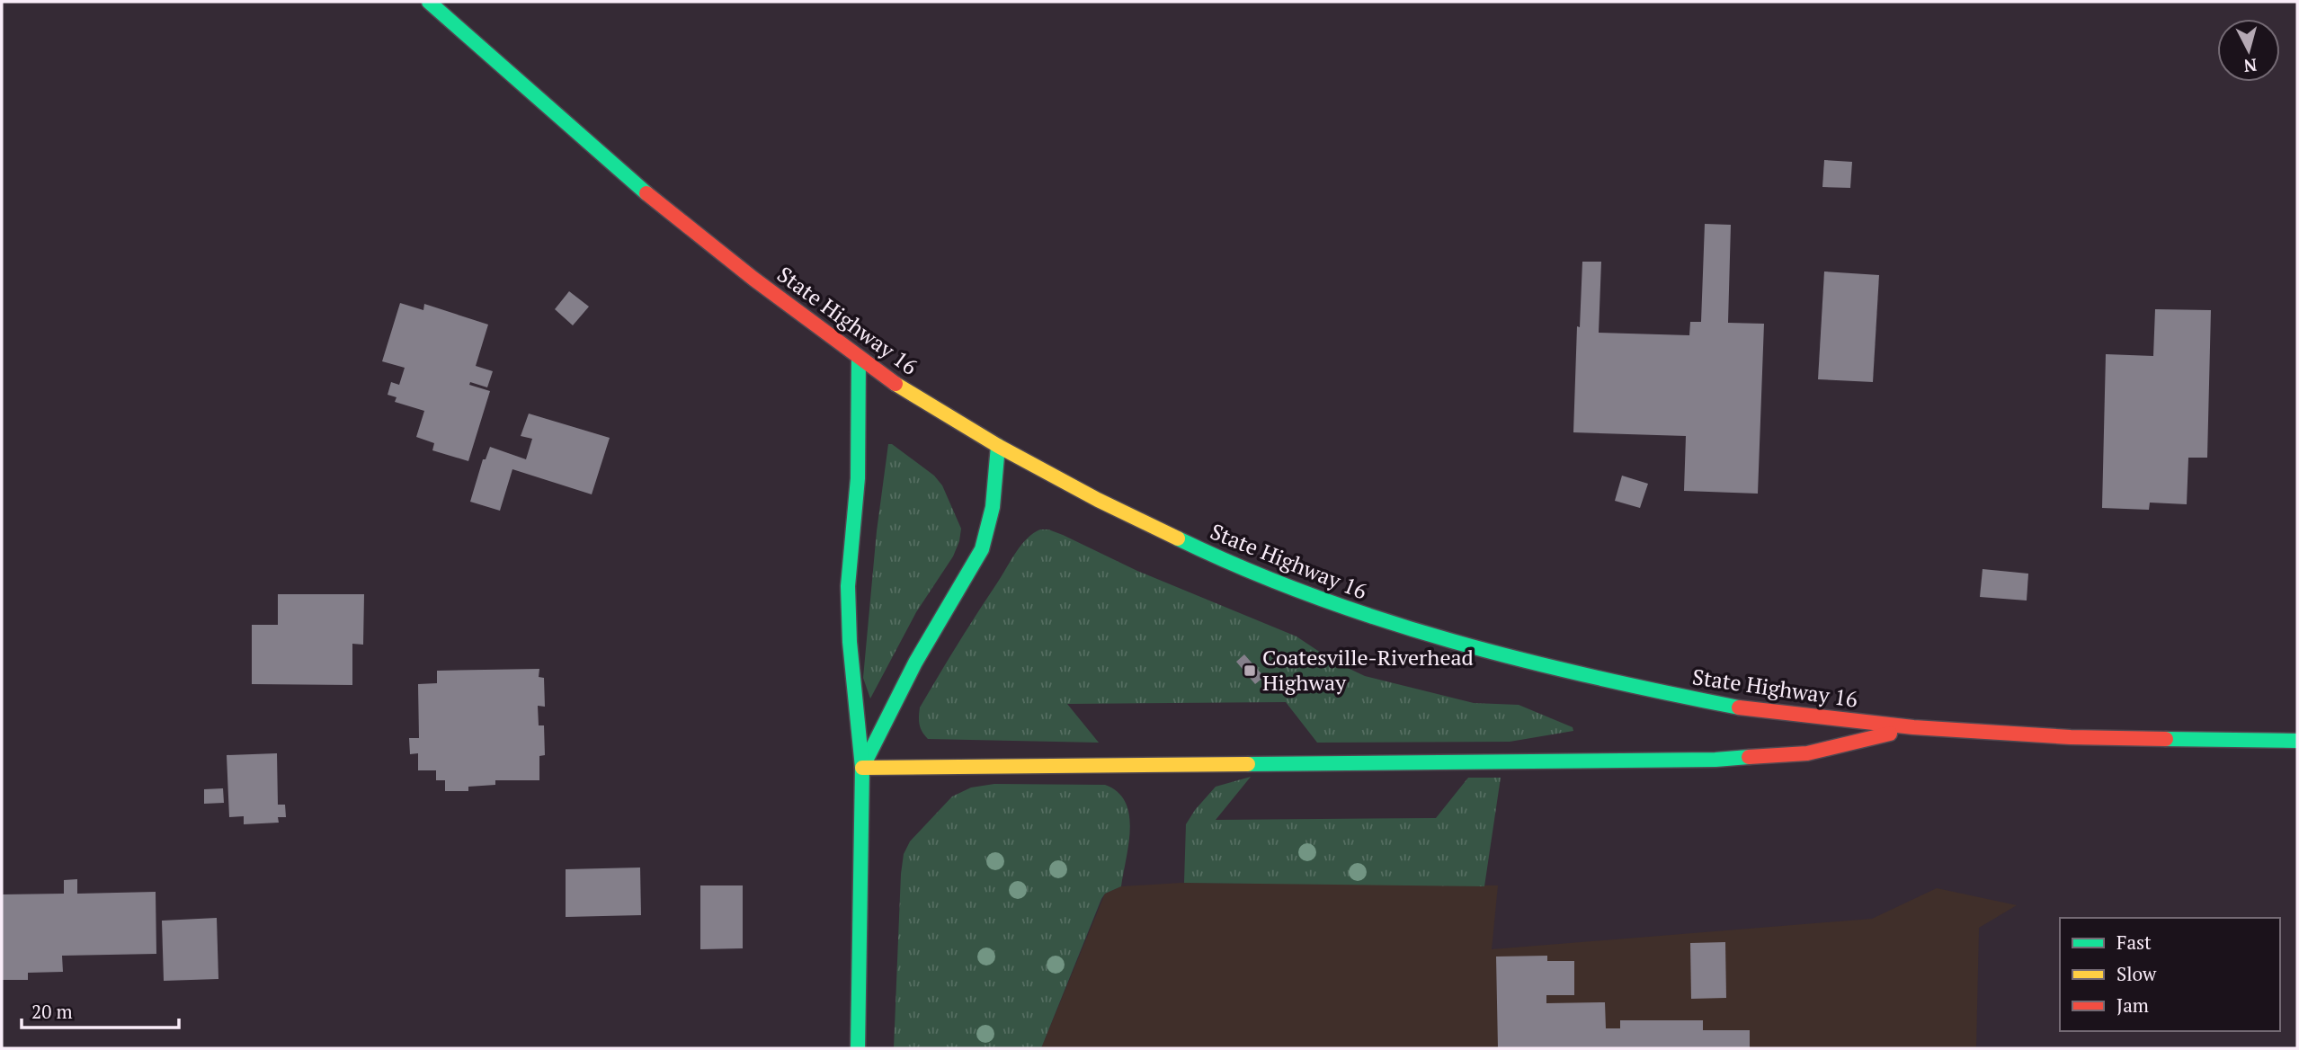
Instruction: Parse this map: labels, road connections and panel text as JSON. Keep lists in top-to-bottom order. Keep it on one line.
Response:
{"streets":{"main road":["State Highway 16"]},"places":{"transit":["Coatesville-Riverhead Highway"]},"legend":["Fast","Slow","Jam"],"scale_bar":"20 m","north":"bottom"}
